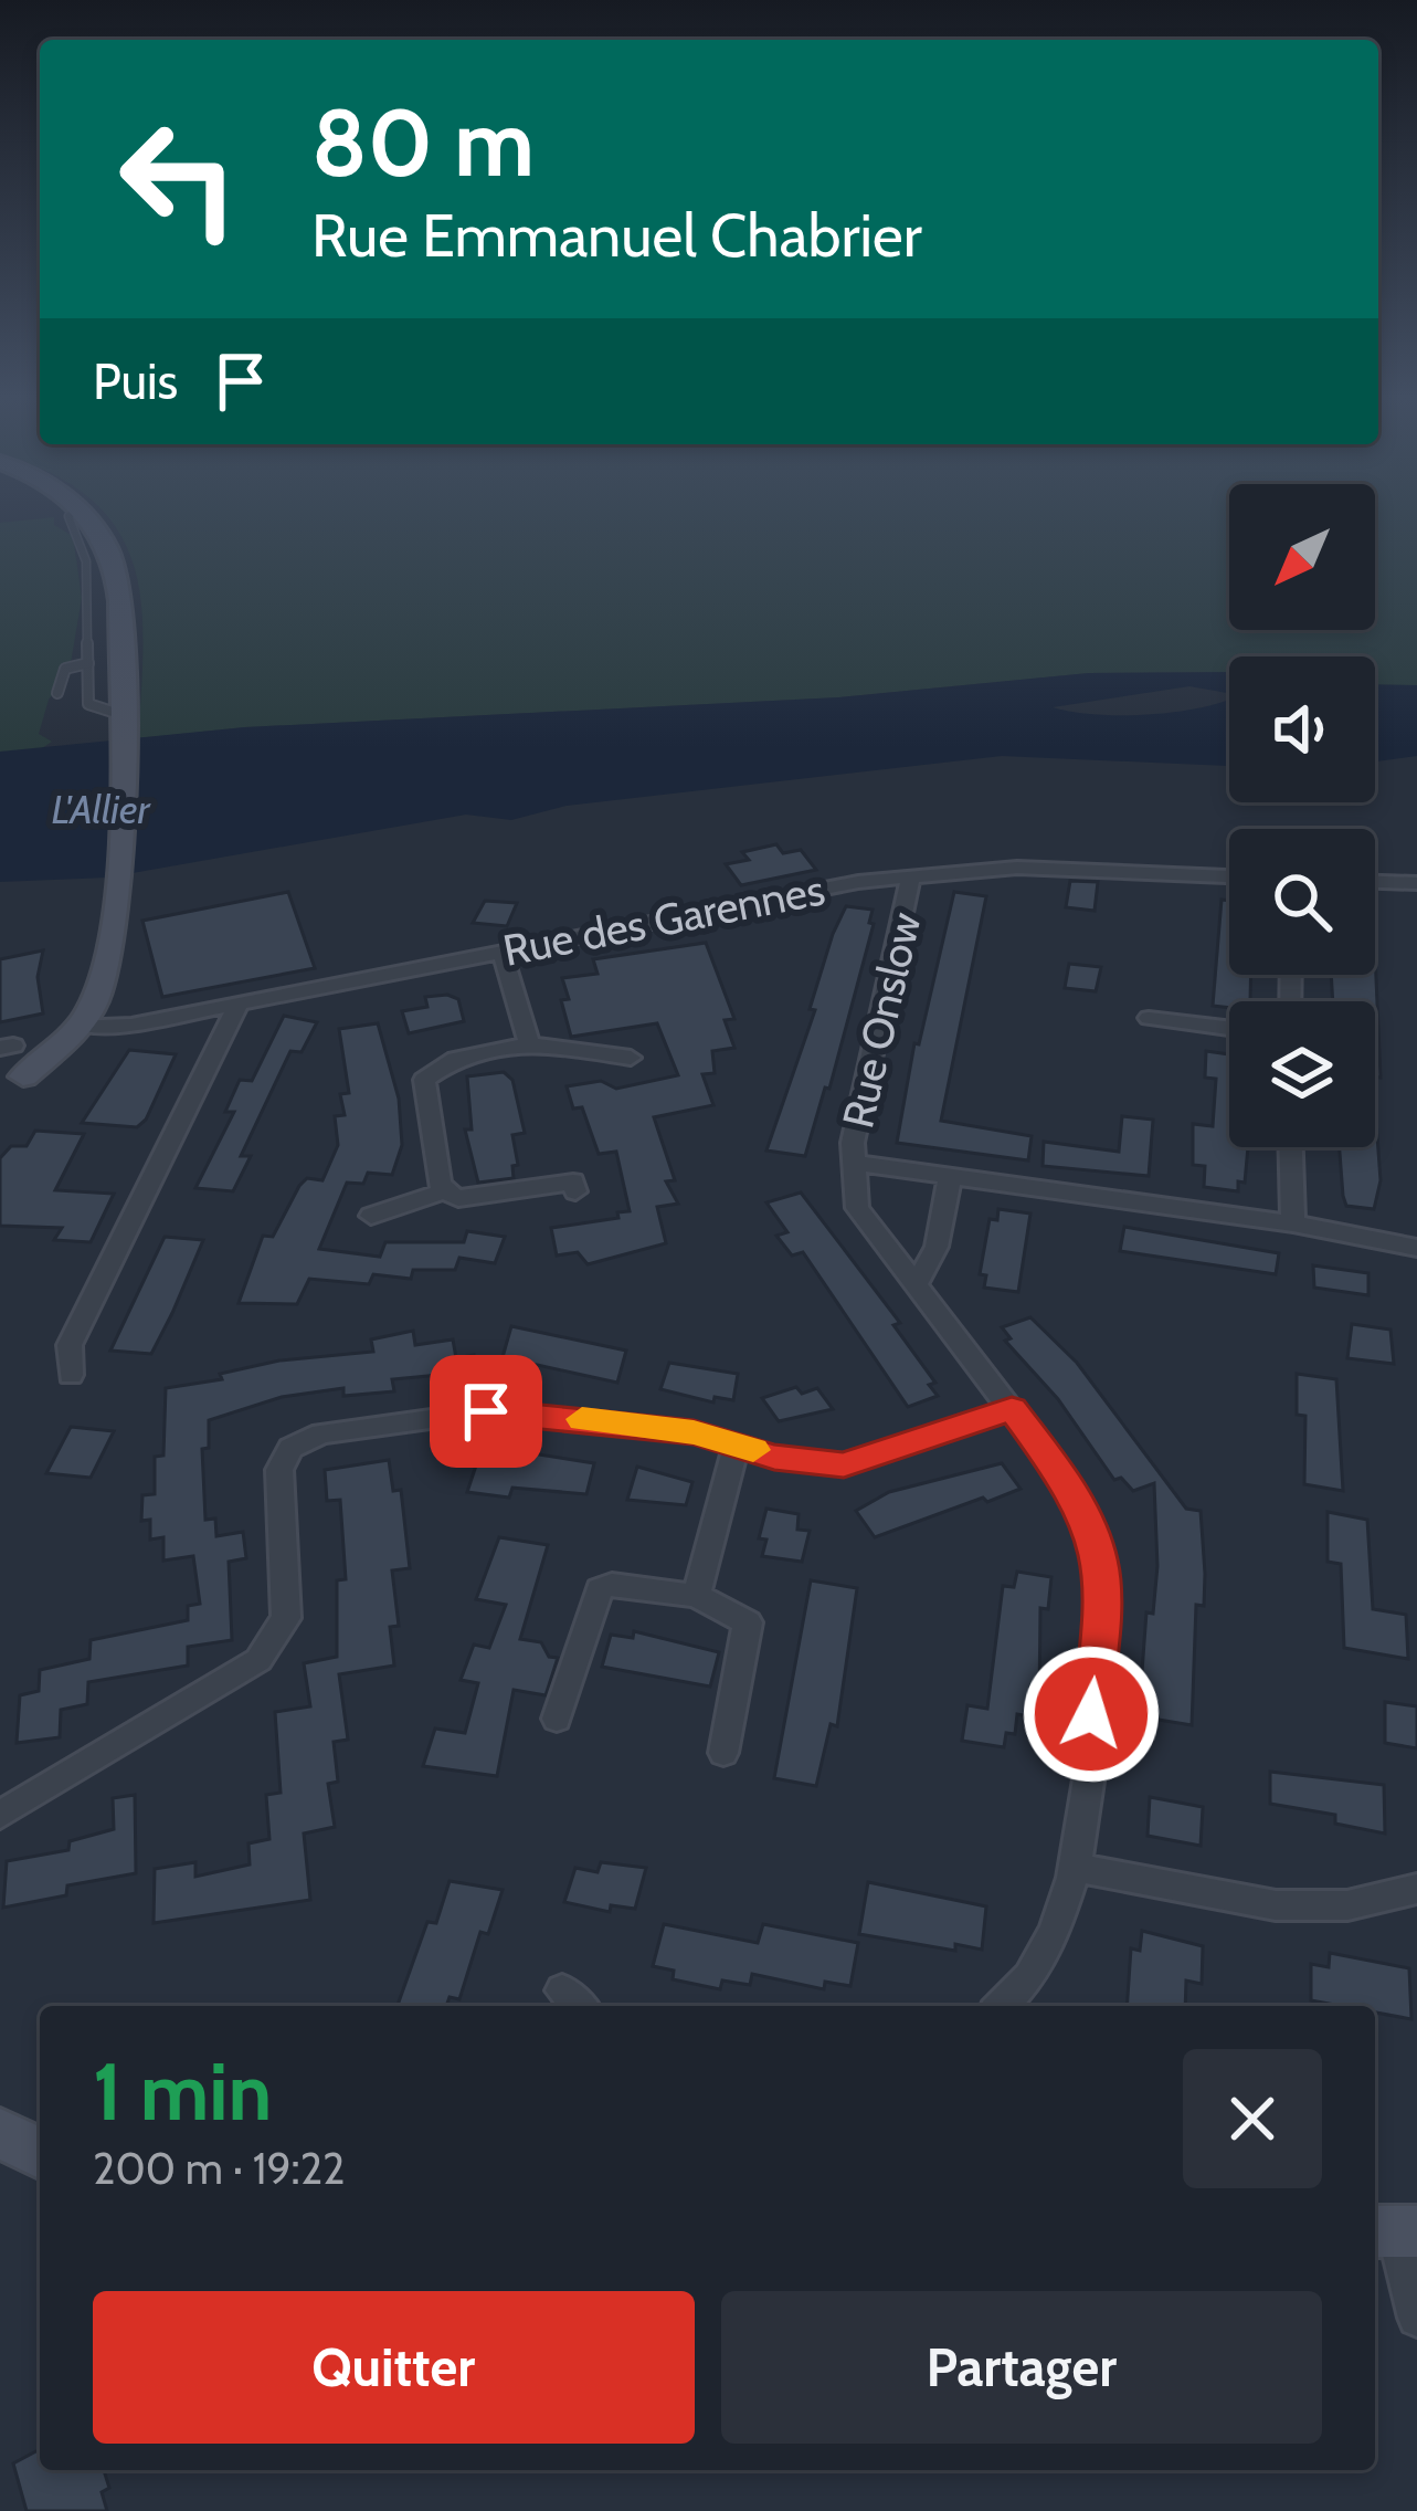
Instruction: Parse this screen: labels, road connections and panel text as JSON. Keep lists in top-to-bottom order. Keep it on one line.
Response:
{"streets":{"street":["Rue des Garennes","Rue Onslow"]},"crossings":[["Rue des Garennes","Rue Onslow"]],"water":["L'Allier"],"north":"bottom left","page":{"turn":["80 m","Rue Emmanuel Chabrier"],"then":"Puis","heading":["1 min","200 m · 19:22"],"buttons":["Quitter","Partager"]}}
